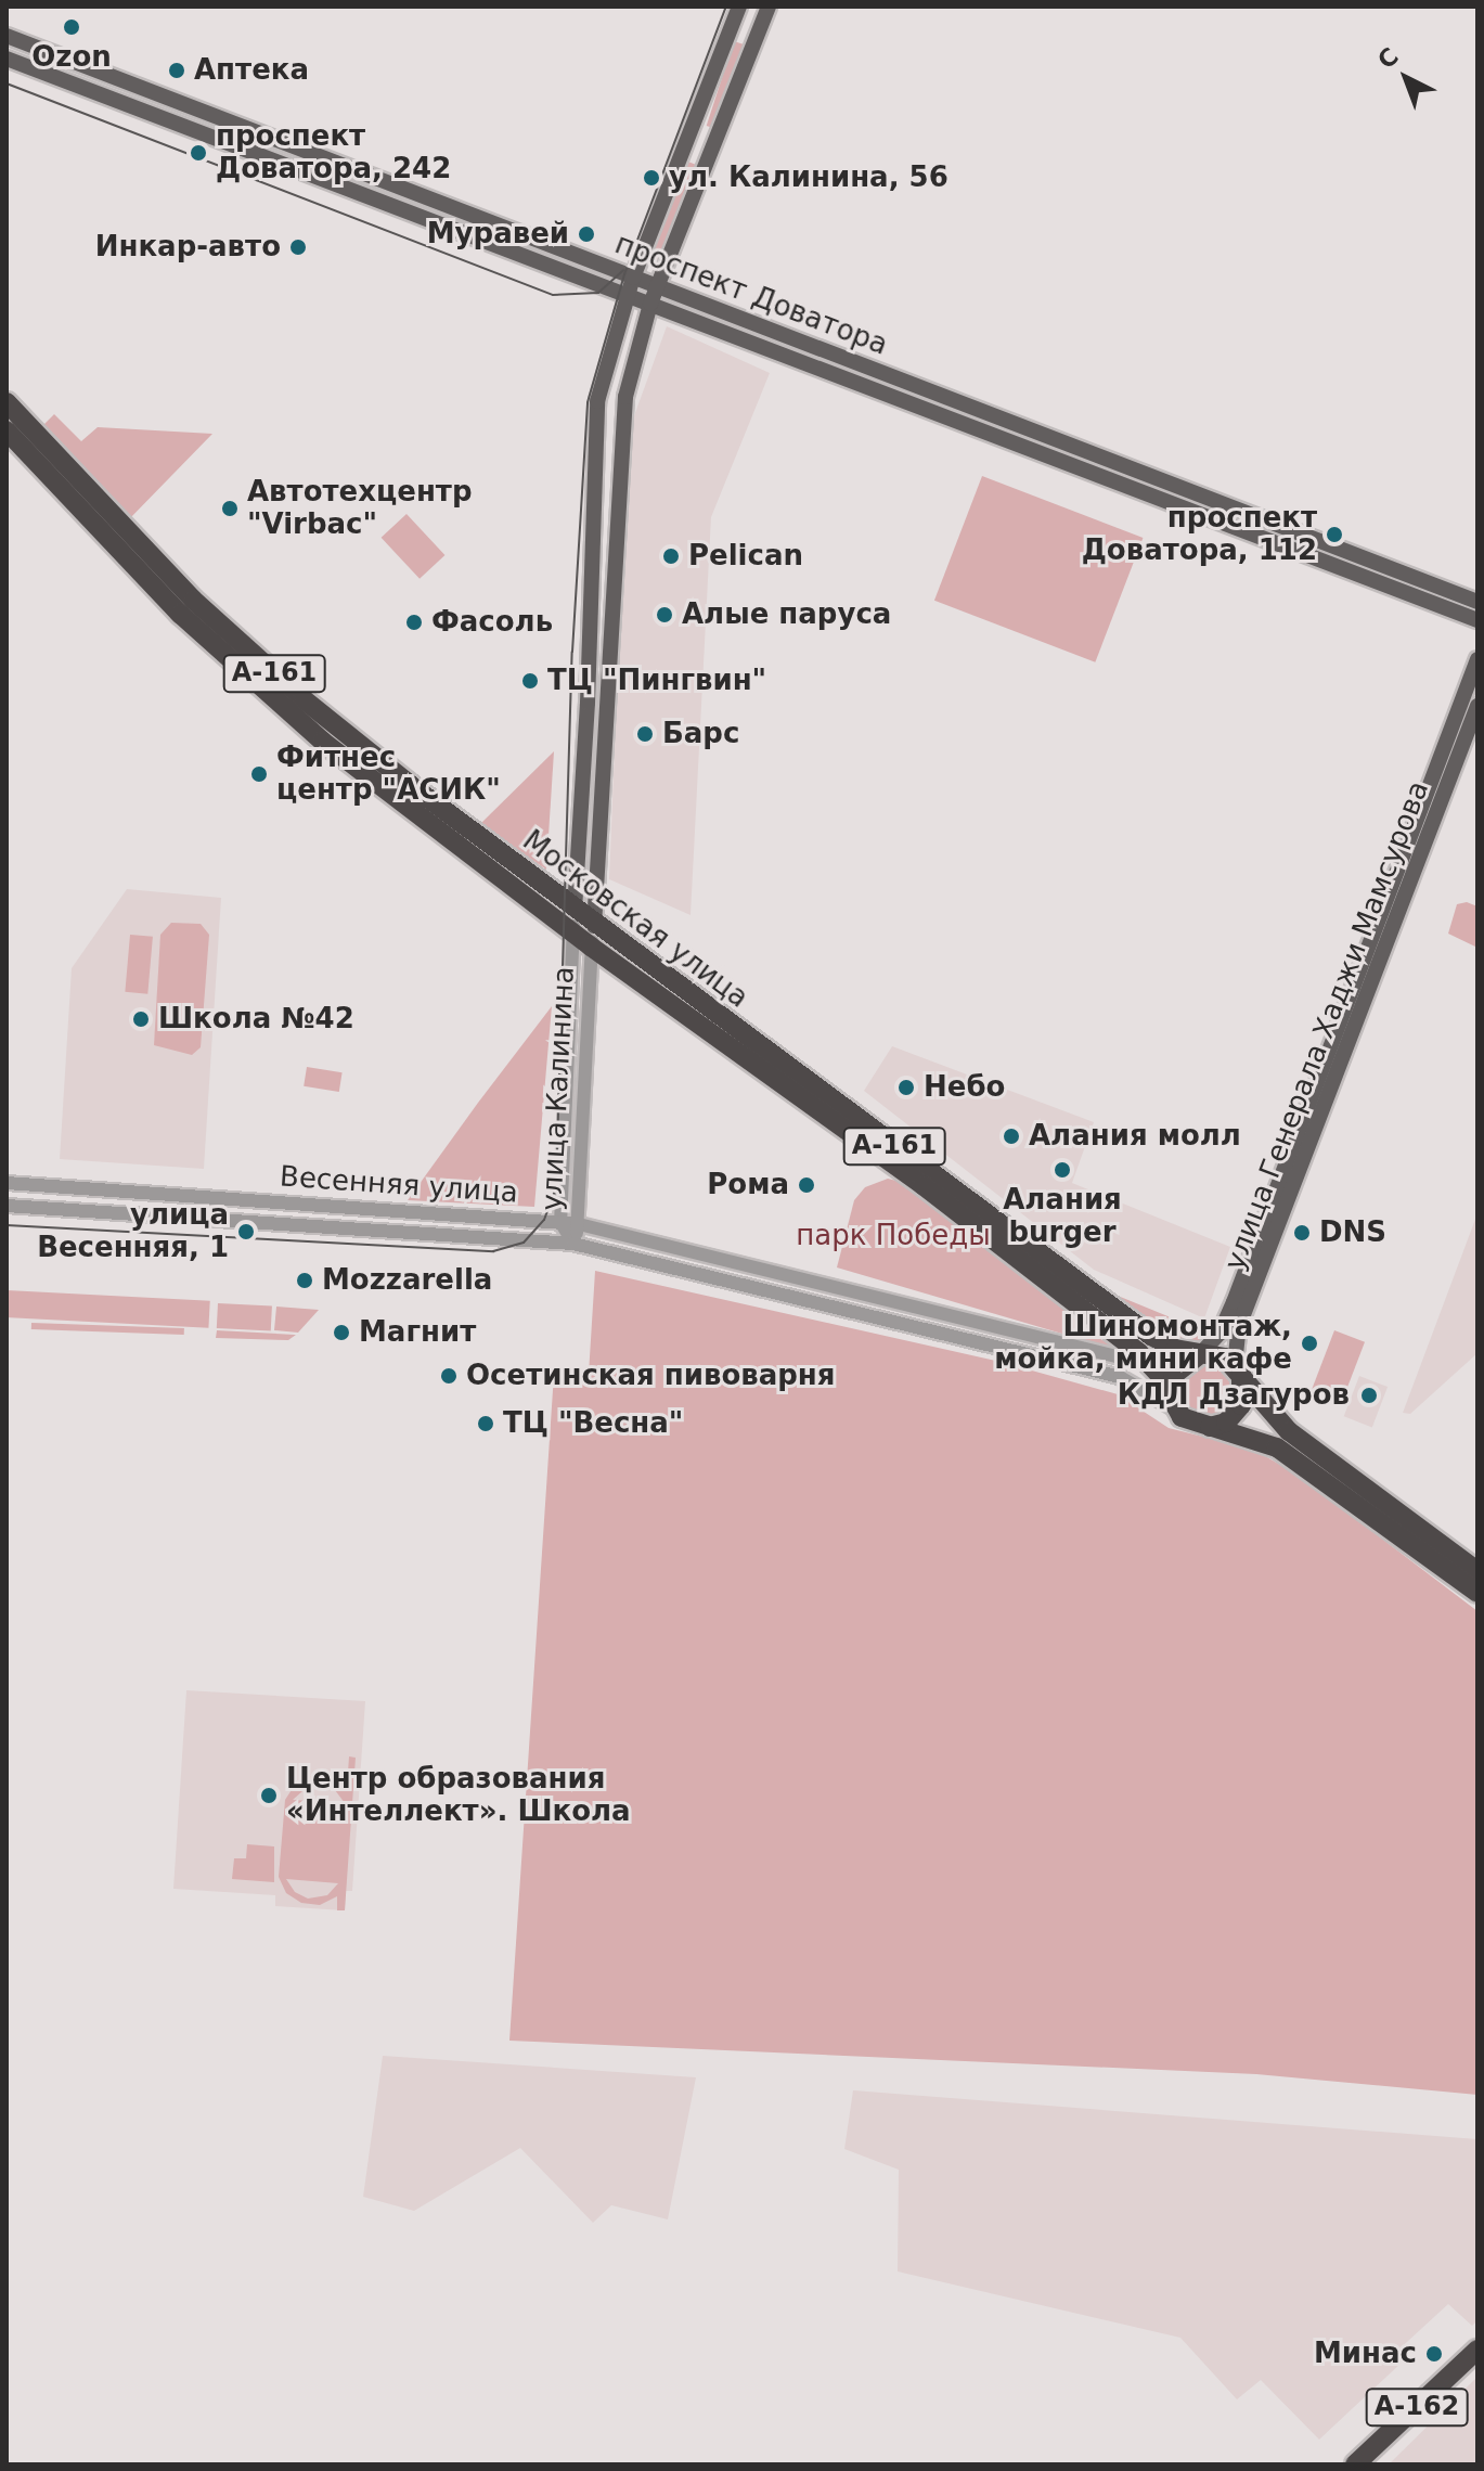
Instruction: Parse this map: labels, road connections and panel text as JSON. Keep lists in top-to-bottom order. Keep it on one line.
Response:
{"streets":{"highway":["А-161","Московская улица","А-162"],"main road":["проспект Доватора","улица Генерала Хаджи Мамсурова","улица Калинина"],"street":["Весенняя улица"]},"crossings":[["проспект Доватора","улица Калинина"],["Московская улица","улица Генерала Хаджи Мамсурова"],["Московская улица","улица Калинина"],["Московская улица","Весенняя улица"],["улица Генерала Хаджи Мамсурова","Весенняя улица"],["улица Калинина","Весенняя улица"]],"parks":["парк Победы"],"places":["Ozon","Аптека","проспект Доватора, 242","ул. Калинина, 56","Муравей","Инкар-авто","Автотехцентр \"Virbac\"","проспект Доватора, 112","Pelican","Алые паруса","Фасоль","ТЦ \"Пингвин\"","Барс","Фитнес центр \"АСИК\"","Школа №42","Небо","Алания молл","Алания burger","Рома","улица Весенняя, 1","DNS","Mozzarella","Магнит","Шиномонтаж, мойка, мини кафе","Осетинская пивоварня","КДЛ Дзагуров","ТЦ \"Весна\"","Центр образования «Интеллект». Школа","Минас"],"north":"top left"}
